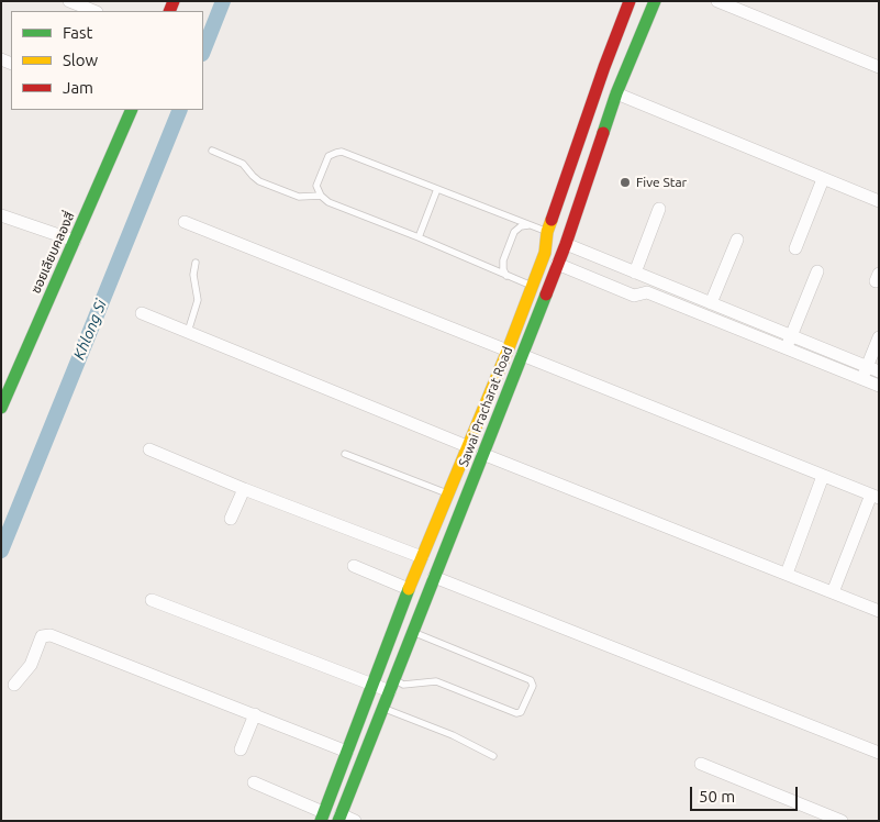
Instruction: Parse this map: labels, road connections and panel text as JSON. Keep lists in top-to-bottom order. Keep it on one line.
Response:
{"streets":{"main road":["ซอยเลียบคลองสี่","Sawai Pracharat Road"]},"water":["Khlong Si"],"places":["Five Star"],"legend":["Fast","Slow","Jam"],"scale_bar":"50 m"}
